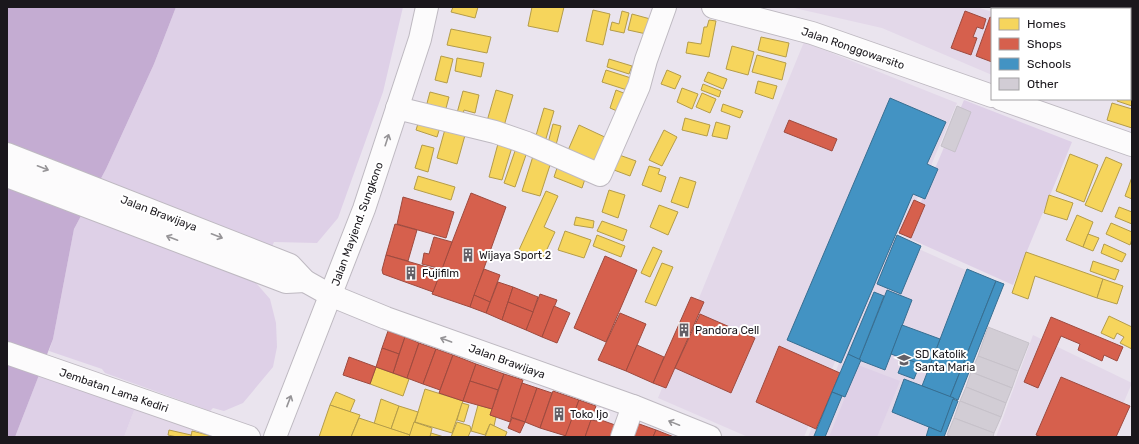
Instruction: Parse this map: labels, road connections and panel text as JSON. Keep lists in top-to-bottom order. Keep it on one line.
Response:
{"streets":{"main road":["Jalan Ronggowarsito","Jalan Brawijaya","Jalan Mayjend. Sungkono","Jembatan Lama Kediri"]},"crossings":[["Jalan Brawijaya","Jalan Mayjend. Sungkono"]],"one_way":["Jalan Mayjend. Sungkono"],"places":{"building":["Wijaya Sport 2","Fujifilm","Pandora Cell","Toko Ijo"],"school or university":["SD Katolik Santa Maria"]},"legend":["Homes","Shops","Schools","Other"]}
